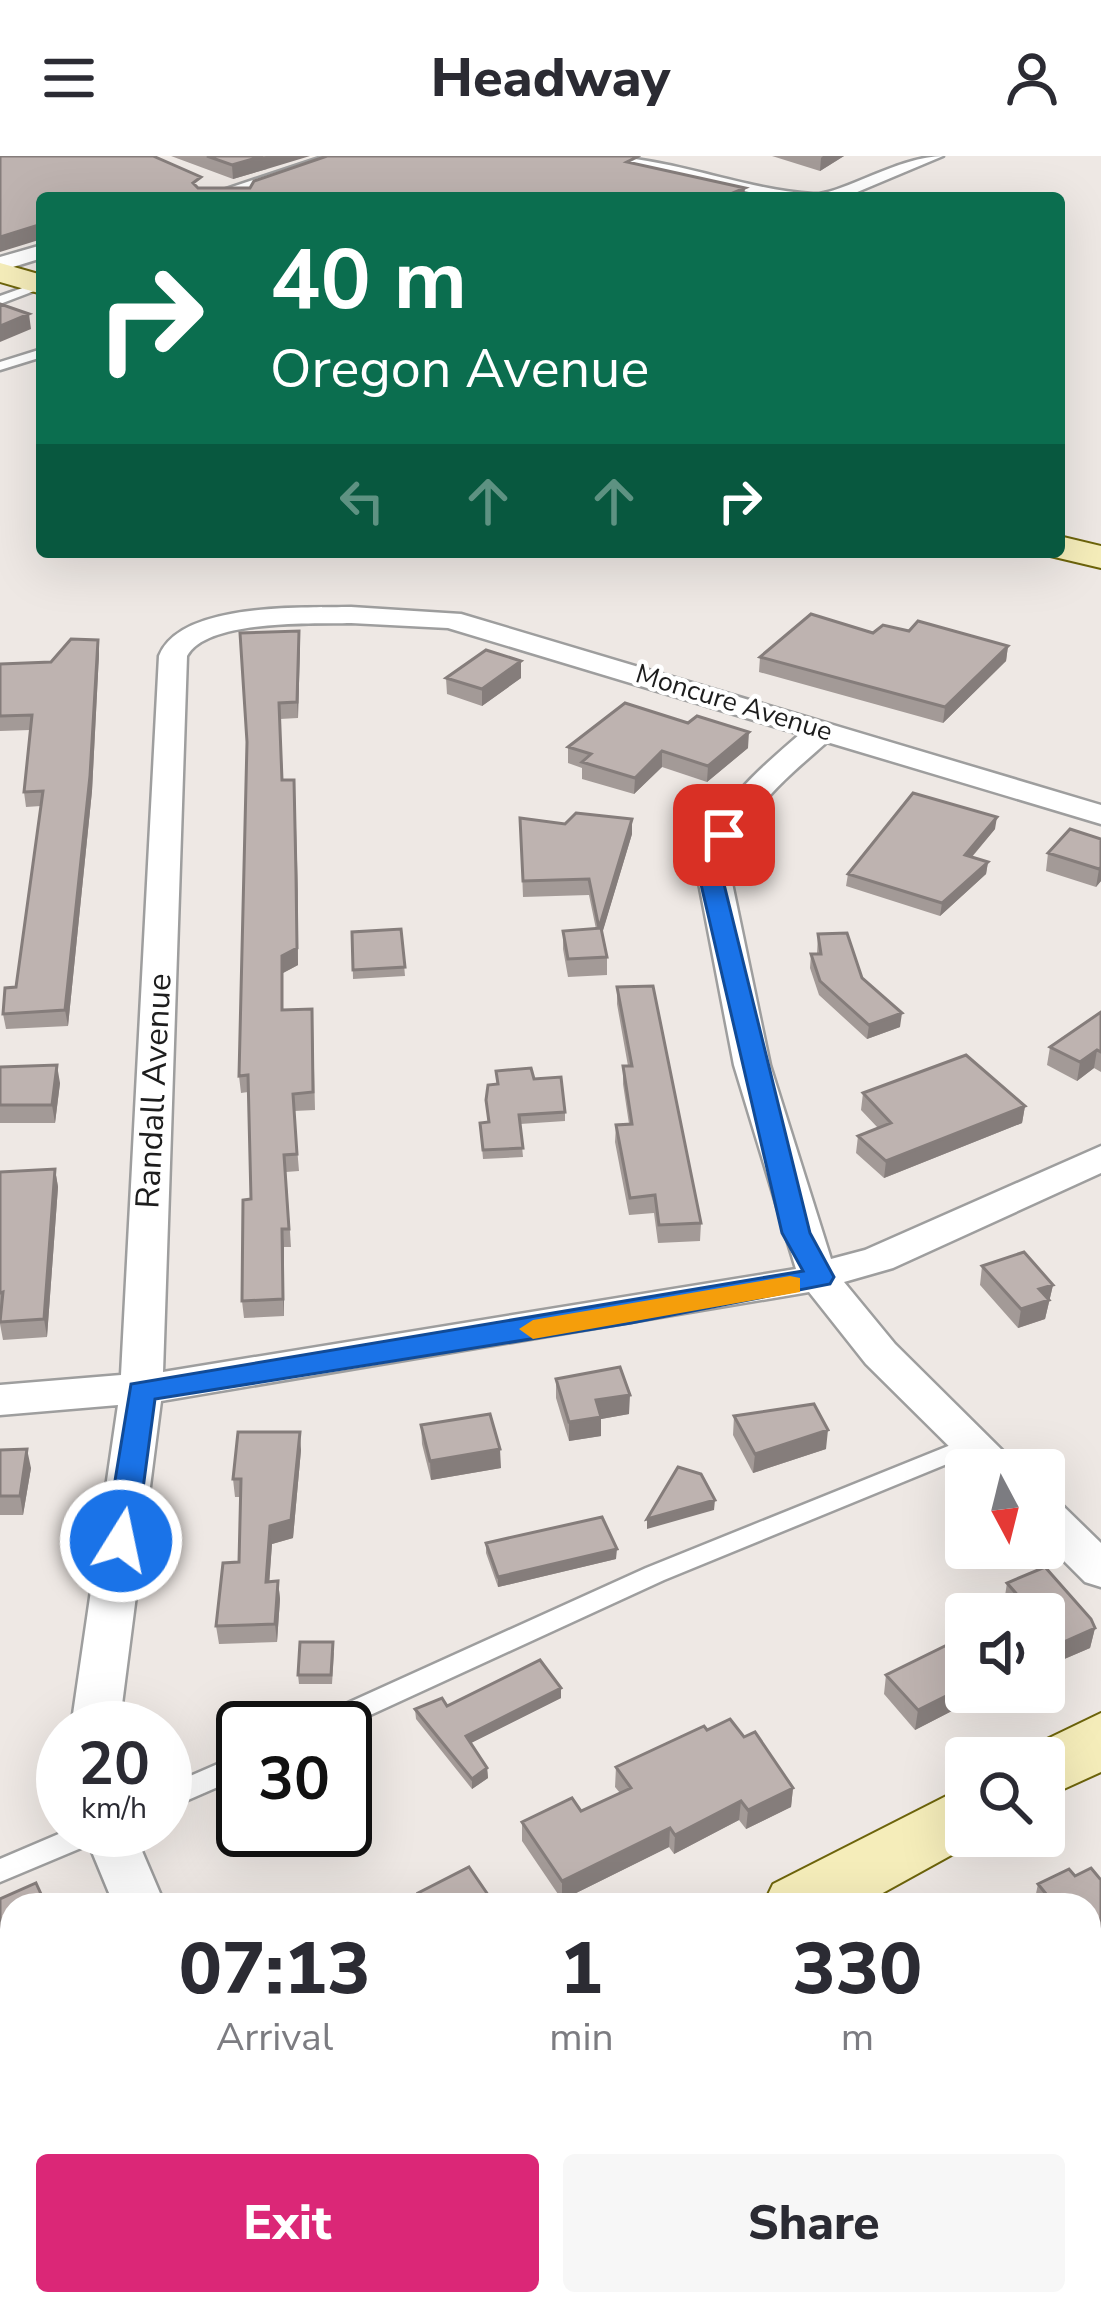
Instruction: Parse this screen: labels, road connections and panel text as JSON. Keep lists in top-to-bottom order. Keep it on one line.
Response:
{"streets":{"street":["Moncure Avenue","Randall Avenue"]},"crossings":[["Moncure Avenue","Randall Avenue"]],"north":"bottom","page":{"header":"Headway","turn":["40 m","Oregon Avenue"],"speed":"20 km/h","limit":"30","eta":["07:13","Arrival","1","min","330","m"],"buttons":["Exit","Share"]}}
